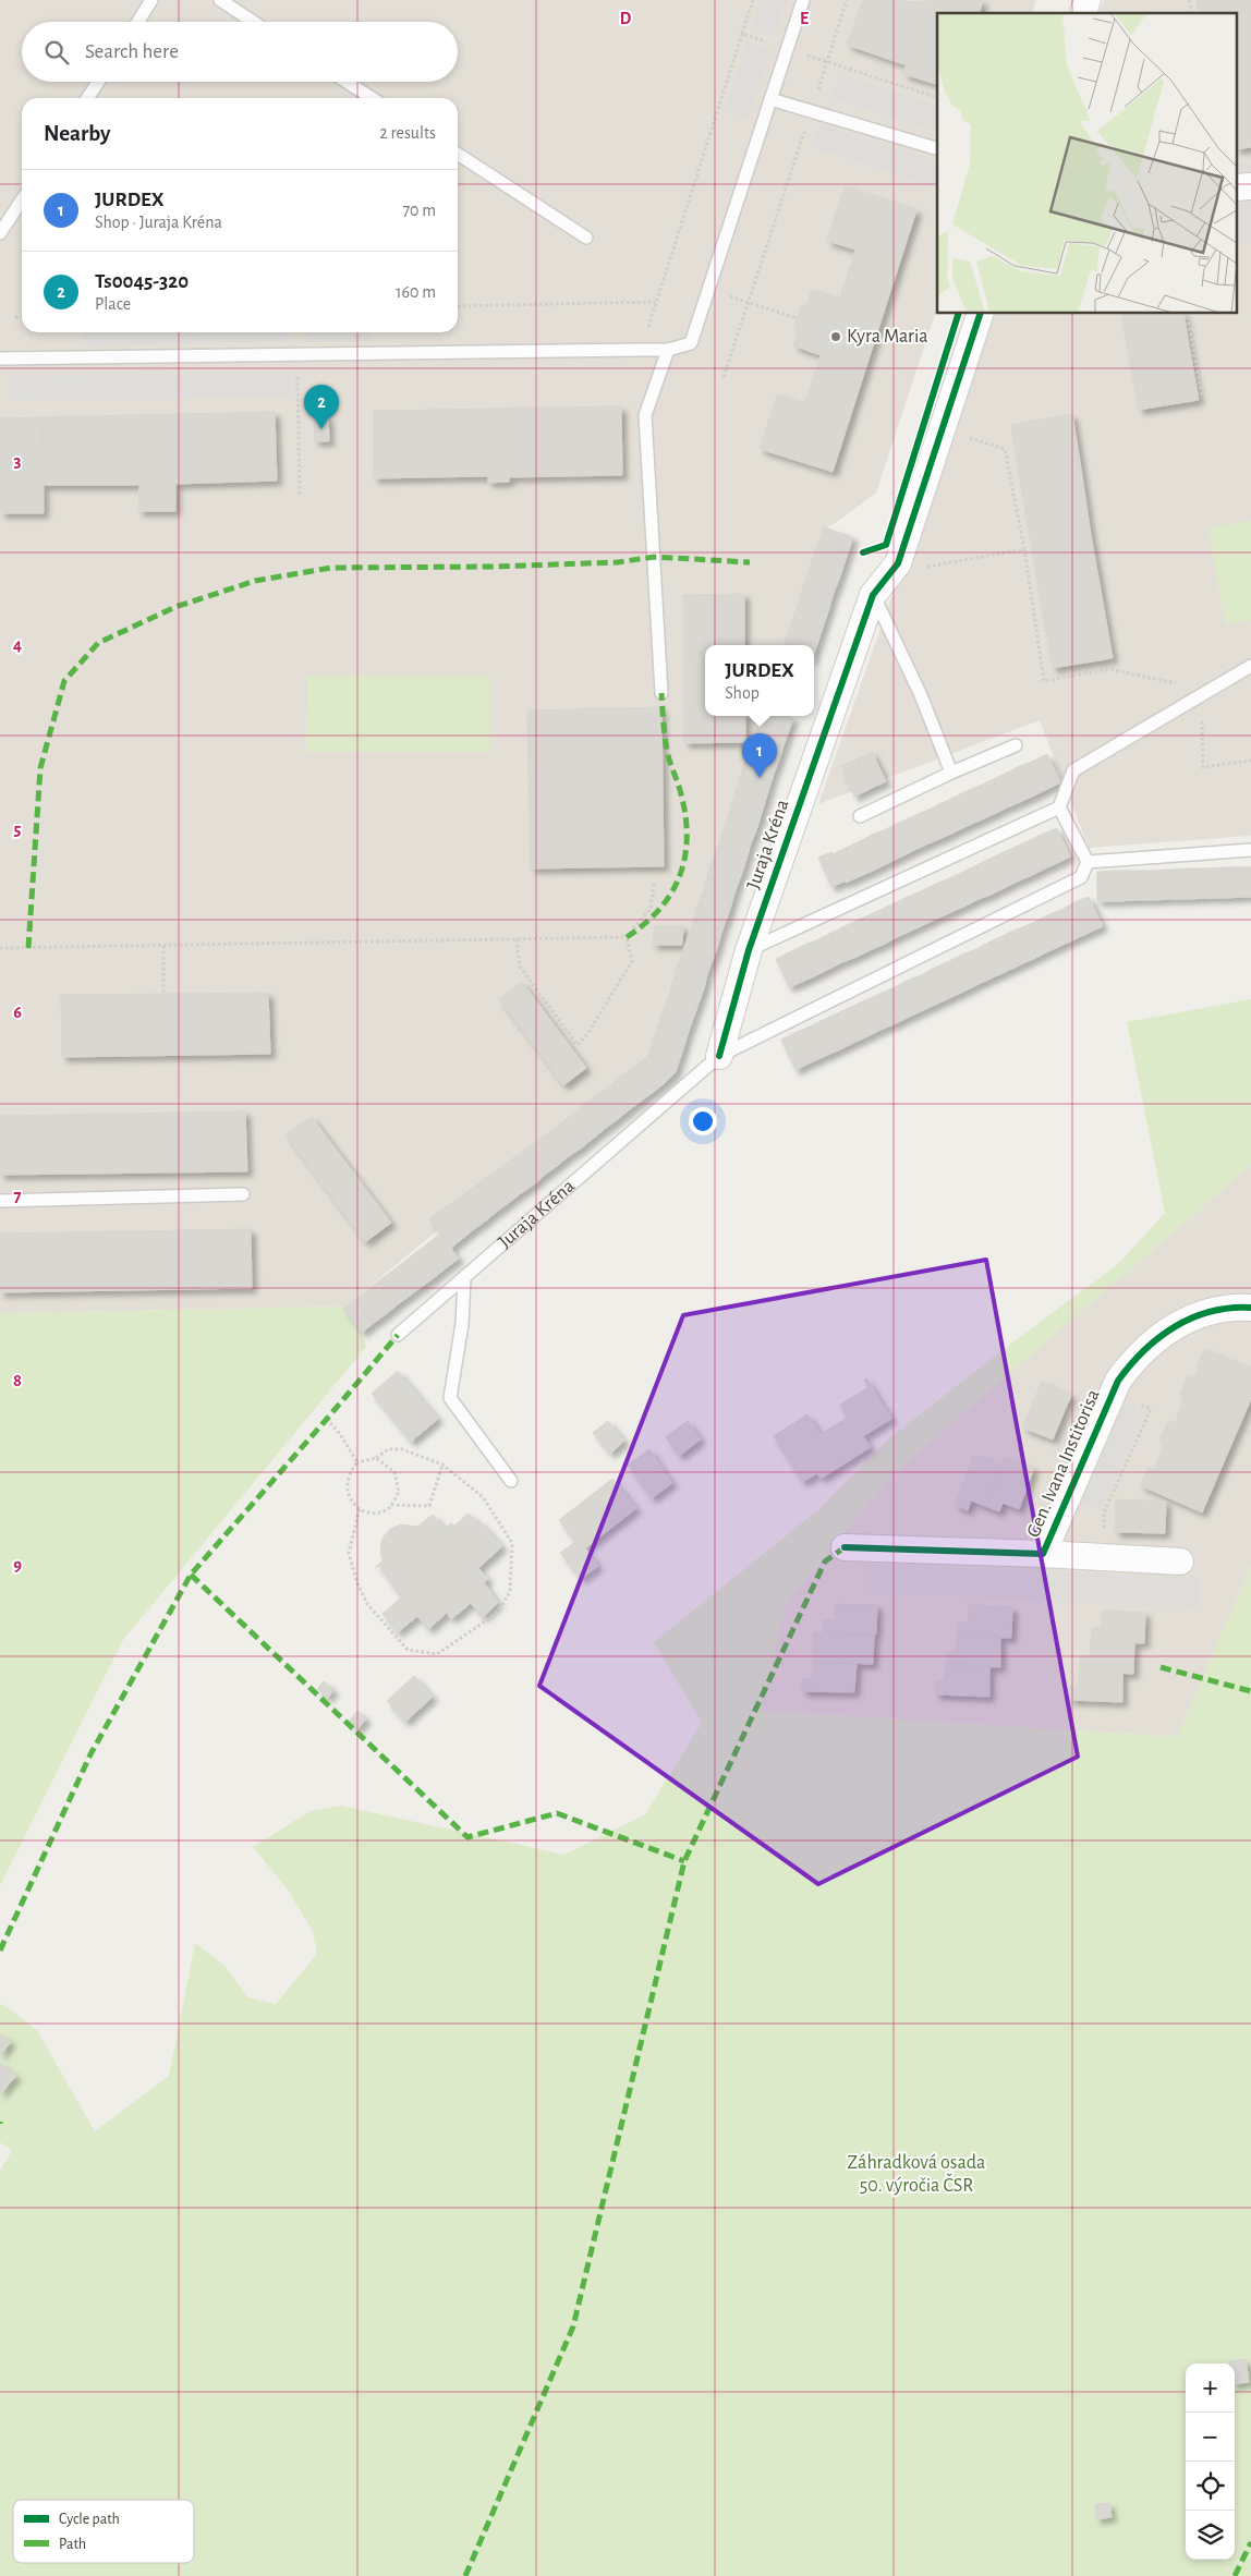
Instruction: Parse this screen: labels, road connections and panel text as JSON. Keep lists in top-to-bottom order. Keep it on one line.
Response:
{"streets":{"street":["Juraja Kréna","Gen. Ivana Institorisa"]},"parks":["Záhradková osada 50. výročia ČSR"],"places":["Kyra Maria"],"legend":["Cycle path","Path"],"page":{"search":"Search here","heading":["Nearby","2 results"],"list":[{"mark":"1","name":"JURDEX","note":"Shop · Juraja Kréna","value":"70 m"},{"mark":"2","name":"Ts0045-320","note":"Place","value":"160 m"}],"pins":["2","1"],"popup":["JURDEX","Shop"],"map_buttons":["+","−"]},"grid":{"columns":["D","E"],"rows":["3","4","5","6","7","8","9"]}}
